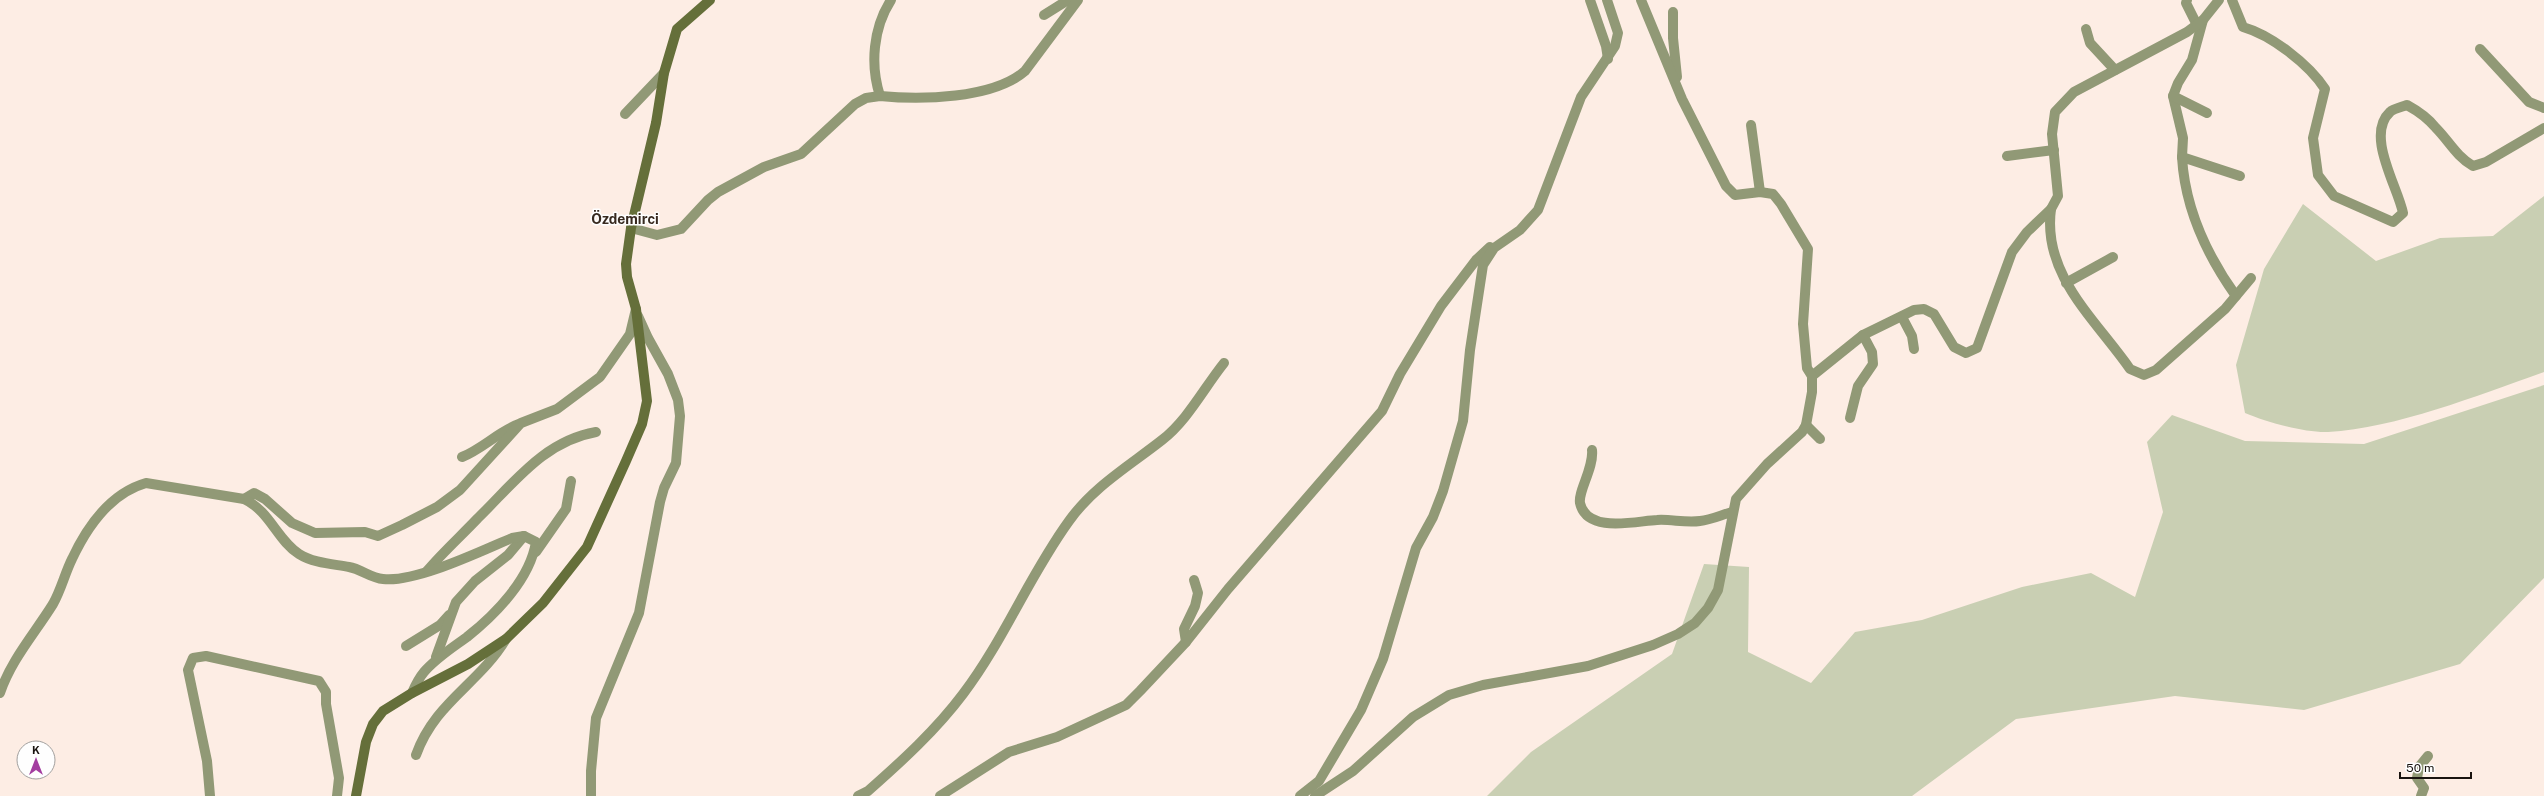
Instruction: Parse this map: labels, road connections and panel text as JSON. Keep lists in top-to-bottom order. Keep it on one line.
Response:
{"districts":["Özdemirci"],"scale_bar":"50 m","north":"top"}
